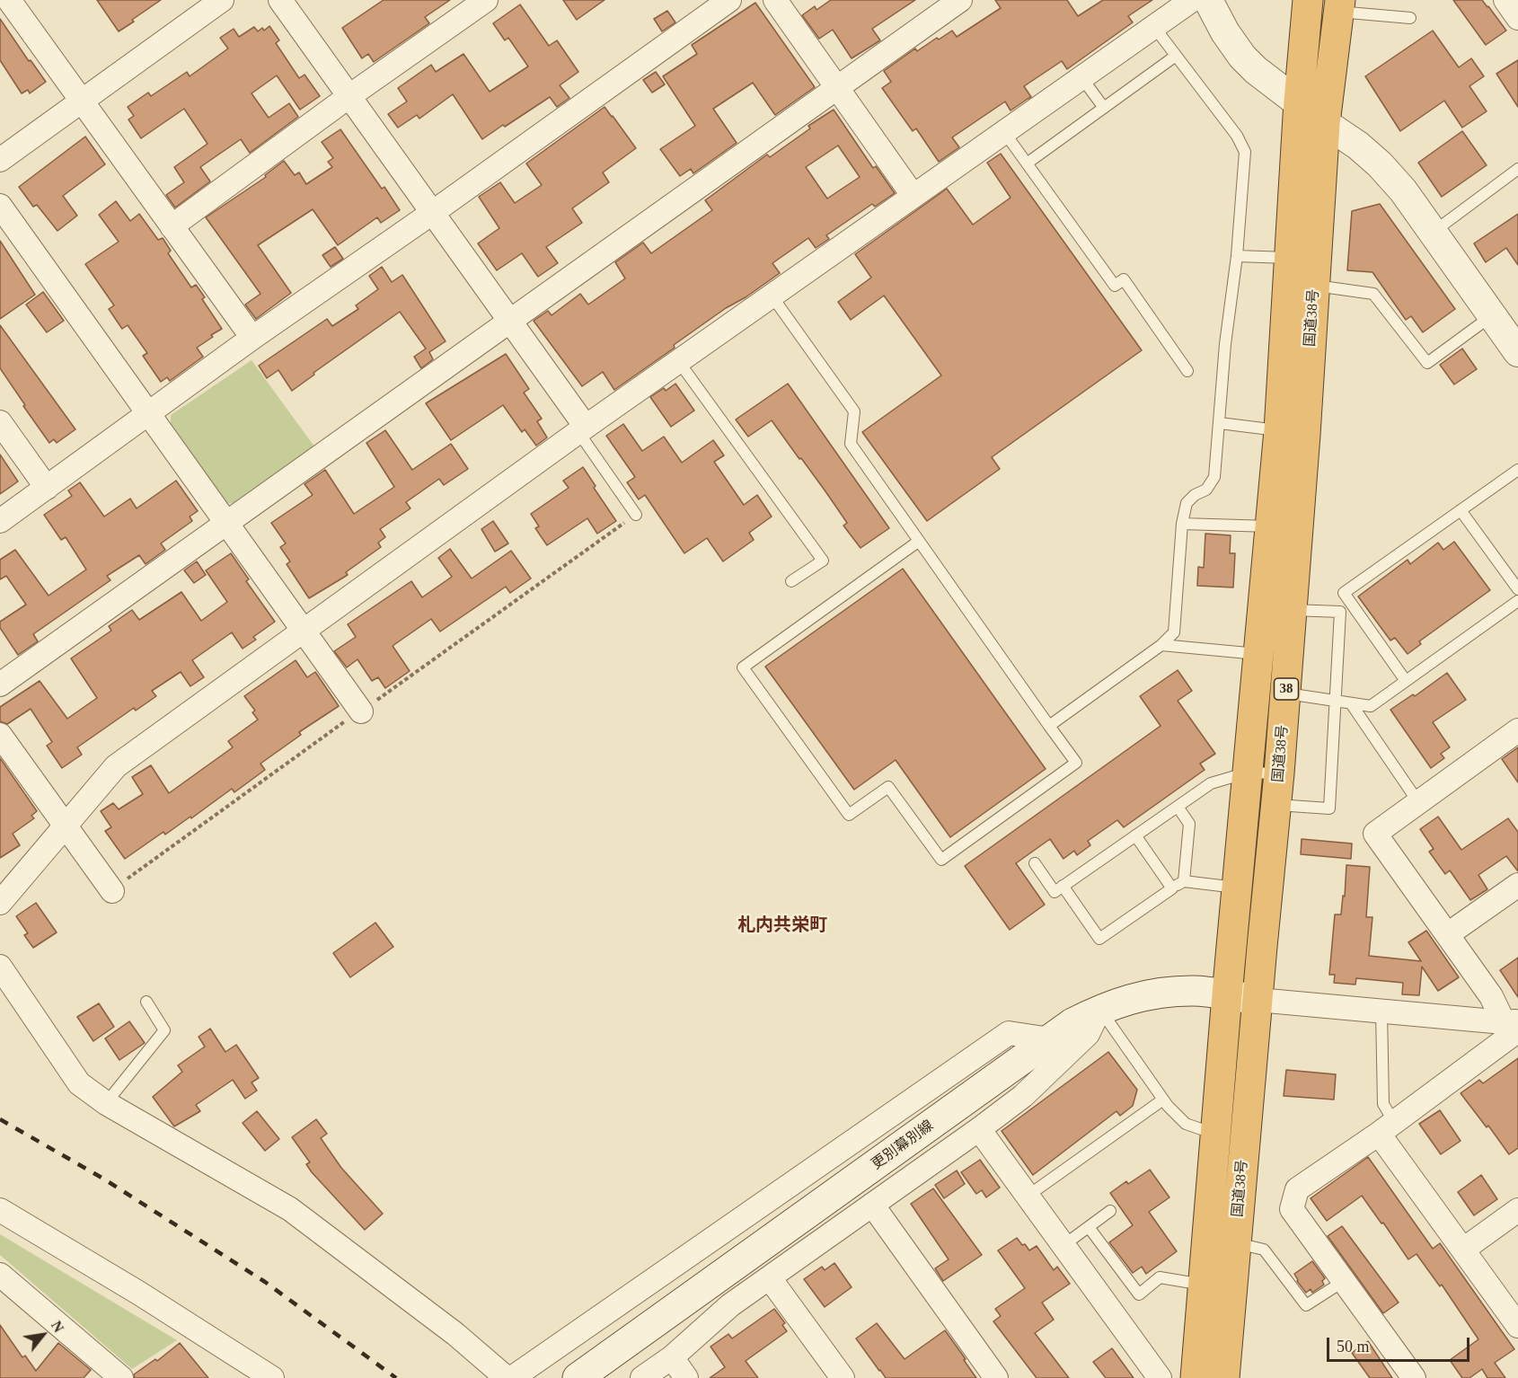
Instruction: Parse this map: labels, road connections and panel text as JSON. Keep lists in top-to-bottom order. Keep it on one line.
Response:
{"streets":{"highway":["国道38号","38"],"main road":["更別幕別線"]},"crossings":[["国道38号","更別幕別線"]],"districts":["札内共栄町"],"scale_bar":"50 m","north":"top right"}
